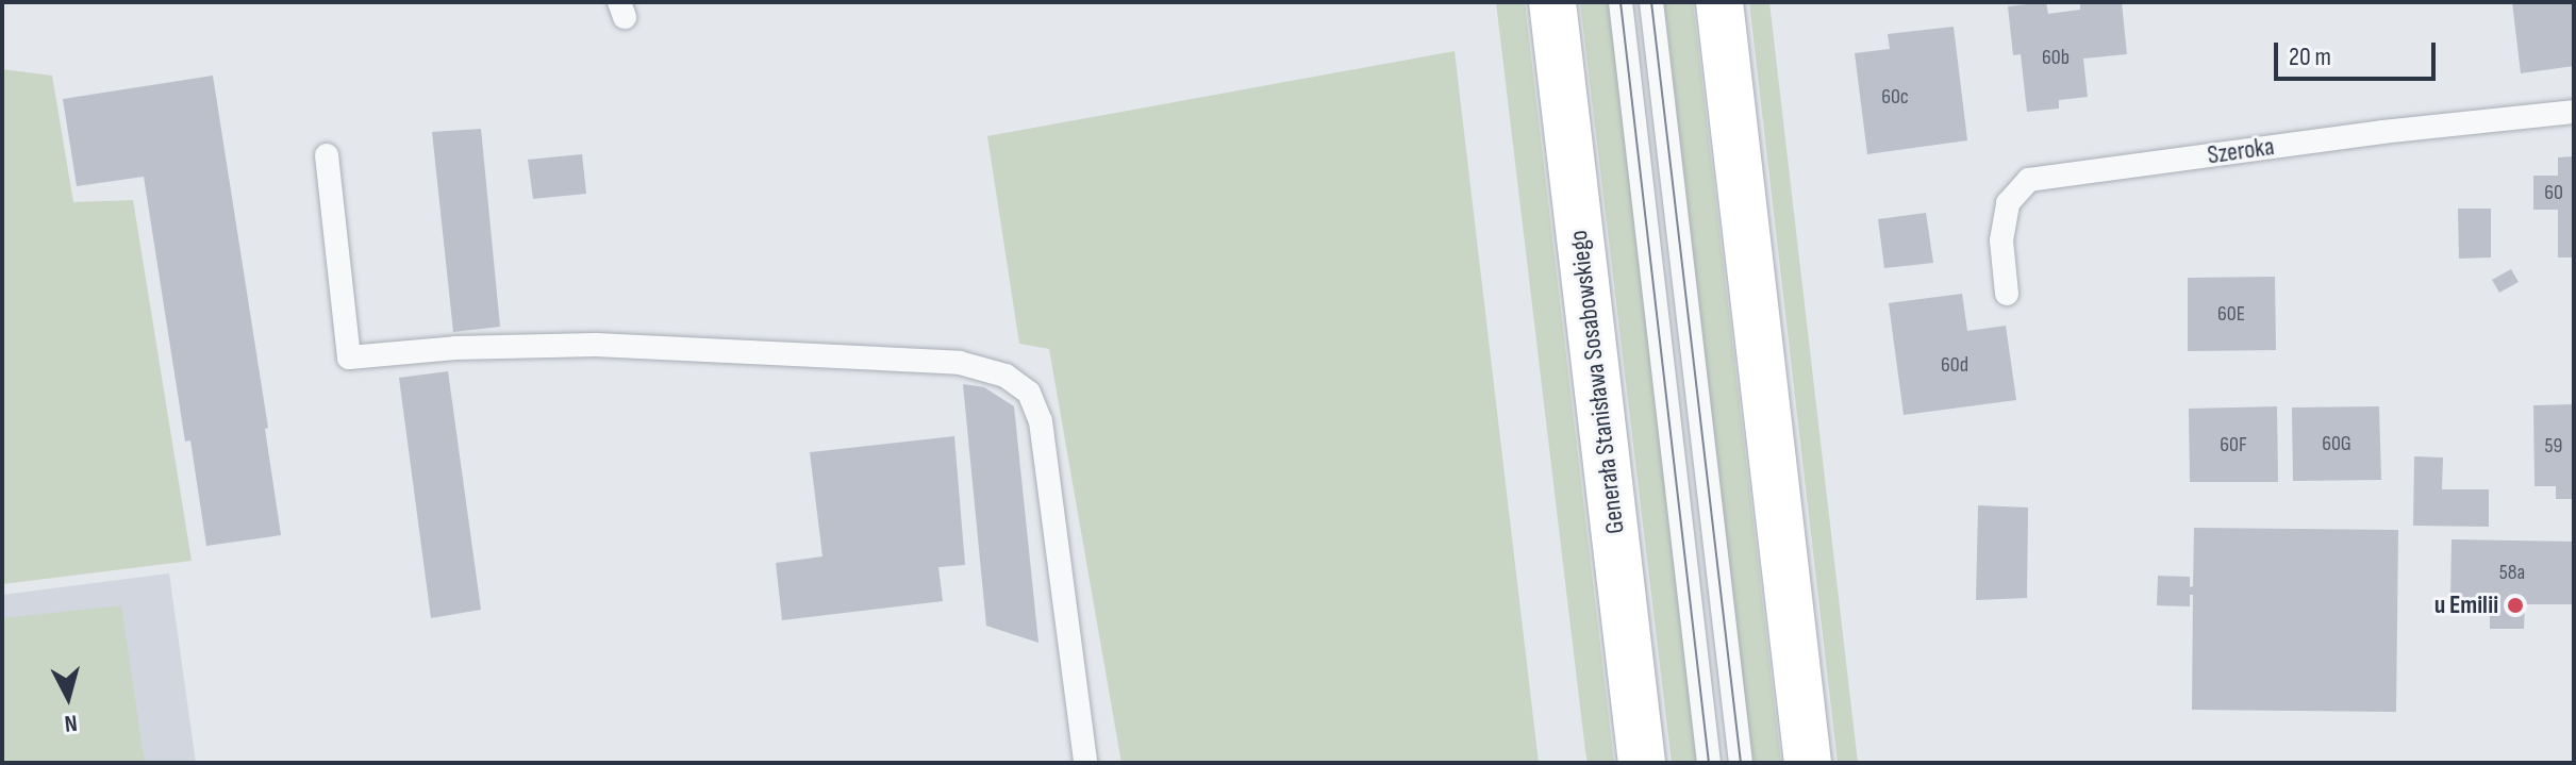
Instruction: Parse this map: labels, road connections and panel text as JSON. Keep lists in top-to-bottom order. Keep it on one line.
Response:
{"streets":{"main road":["Generała Stanisława Sosabowskiego"],"lane":["Szeroka"]},"places":["u Emilii"],"house_numbers":["60b","60c","60","60E","60d","60G","60F","59","58a"],"scale_bar":"20 m","north":"bottom"}
